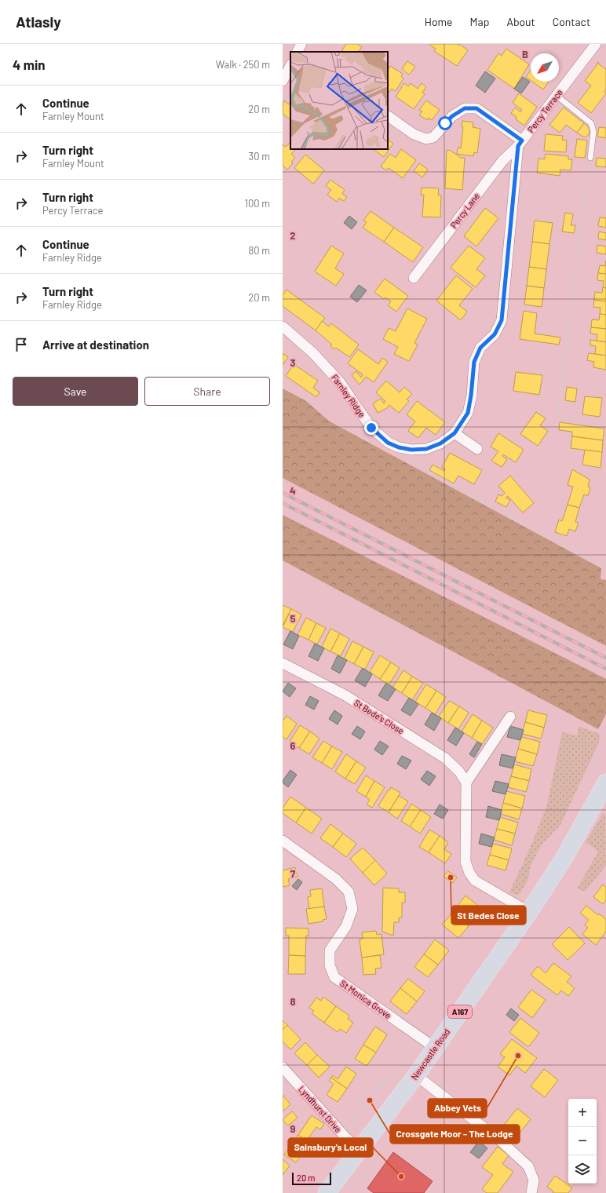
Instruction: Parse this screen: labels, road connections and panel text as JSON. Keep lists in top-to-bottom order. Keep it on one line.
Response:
{"streets":{"highway":["A167","Newcastle Road"],"street":["Percy Terrace","Percy Lane","Farnley Ridge","St Bede's Close","St Monica Grove","Lyndhurst Drive"]},"crossings":[["Percy Terrace","Percy Lane"],["Percy Terrace","Farnley Ridge"],["Percy Lane","Farnley Ridge"],["St Monica Grove","Newcastle Road"],["A167","Newcastle Road"],["Newcastle Road","Lyndhurst Drive"]],"places":["St Bedes Close","Abbey Vets","Crossgate Moor - The Lodge","Sainsbury's Local"],"scale_bar":"20 m","north":"bottom left","page":{"header":"Atlasly","nav":["Home","Map","About","Contact"],"heading":["4 min","Walk · 250 m"],"list":[["Continue","Farnley Mount","20 m"],["Turn right","Farnley Mount","30 m"],["Turn right","Percy Terrace","100 m"],["Continue","Farnley Ridge","80 m"],["Turn right","Farnley Ridge","20 m"],"Arrive at destination"],"buttons":["Save","Share"],"map_buttons":["+","−"],"scale":"20 m"},"grid":{"columns":["B"],"rows":["2","3","4","5","6","7","8","9"]}}
